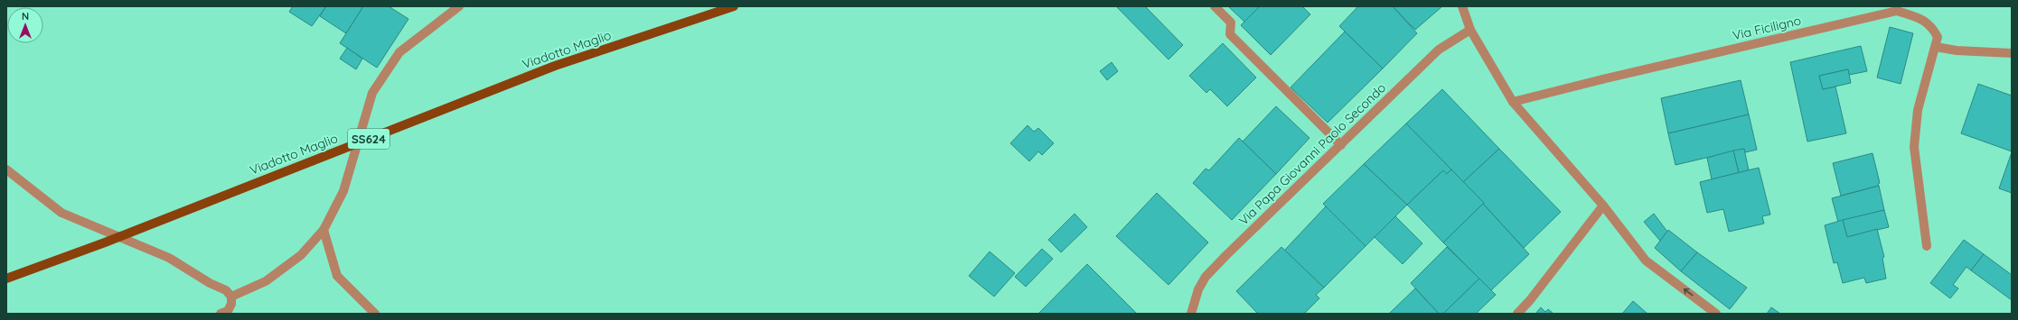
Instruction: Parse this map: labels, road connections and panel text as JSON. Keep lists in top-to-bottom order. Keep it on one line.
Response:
{"streets":{"main road":["Viadotto Maglio","SS624"],"street":["Via Ficiligno","Via Papa Giovanni Paolo Secondo"]},"north":"top"}
